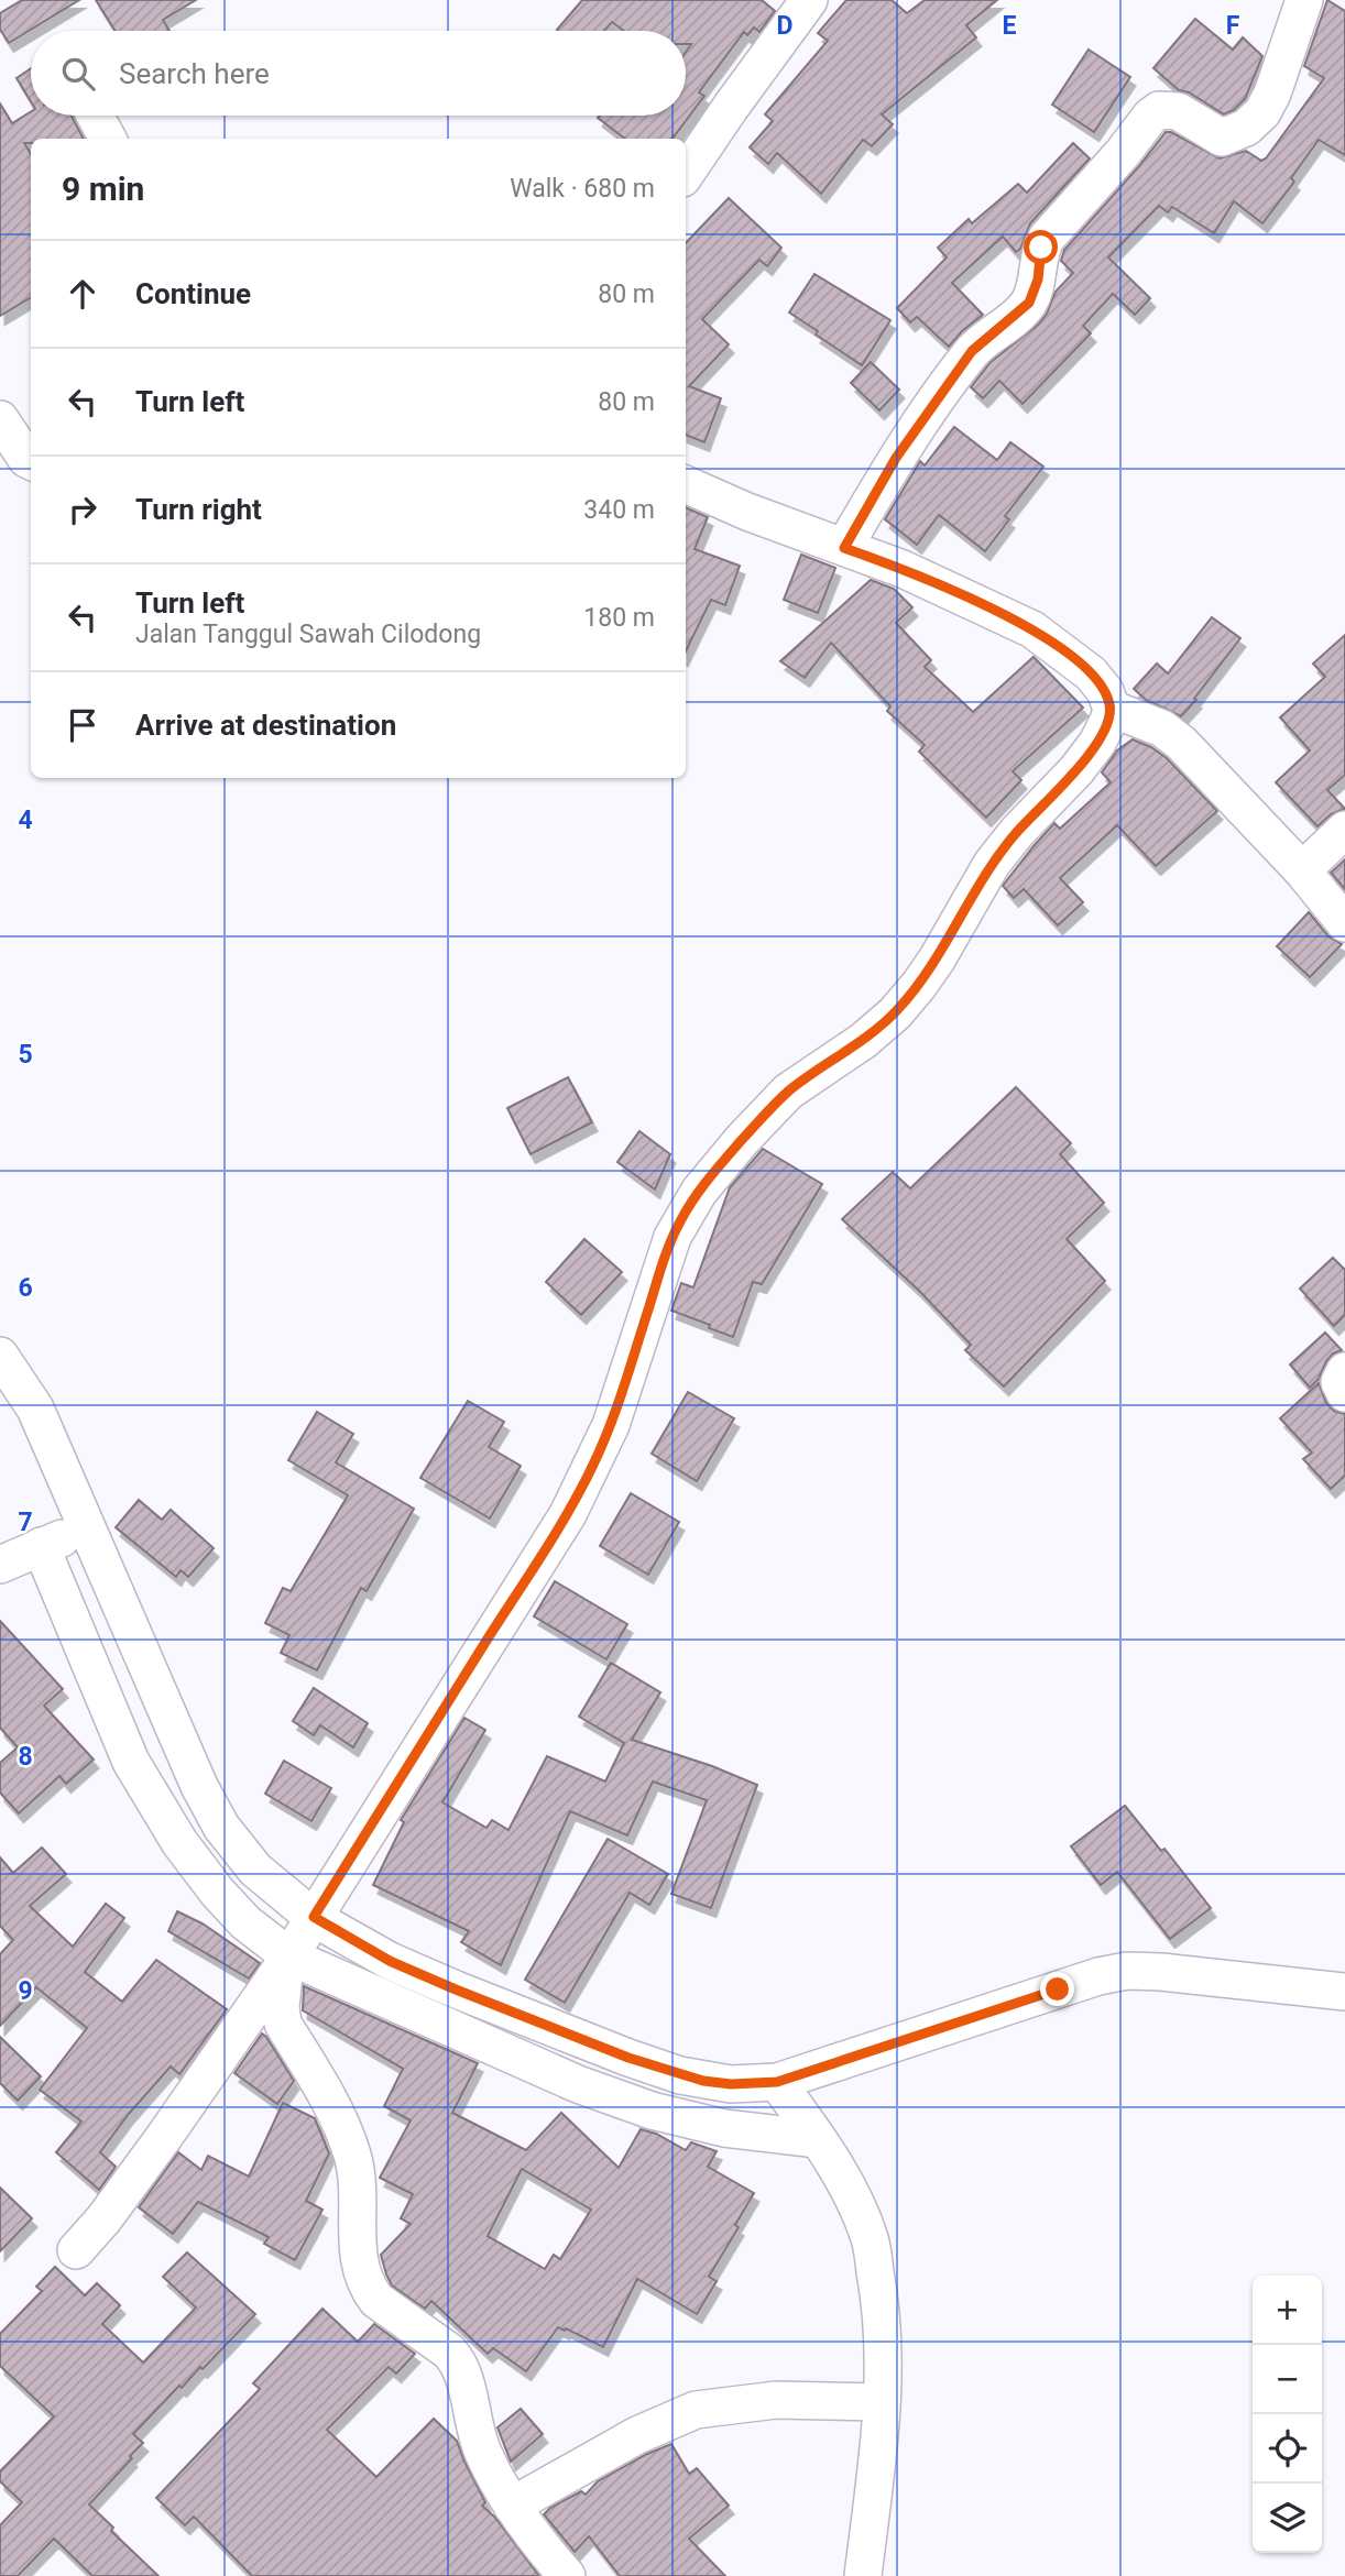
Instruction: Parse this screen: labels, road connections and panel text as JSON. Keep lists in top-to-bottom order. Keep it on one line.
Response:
{"page":{"search":"Search here","heading":["9 min","Walk · 680 m"],"list":[["Continue","80 m"],["Turn left","80 m"],["Turn right","340 m"],["Turn left","Jalan Tanggul Sawah Cilodong","180 m"],"Arrive at destination"],"map_buttons":["+","−"]},"grid":{"columns":["D","E","F"],"rows":["4","5","6","7","8","9"]}}
